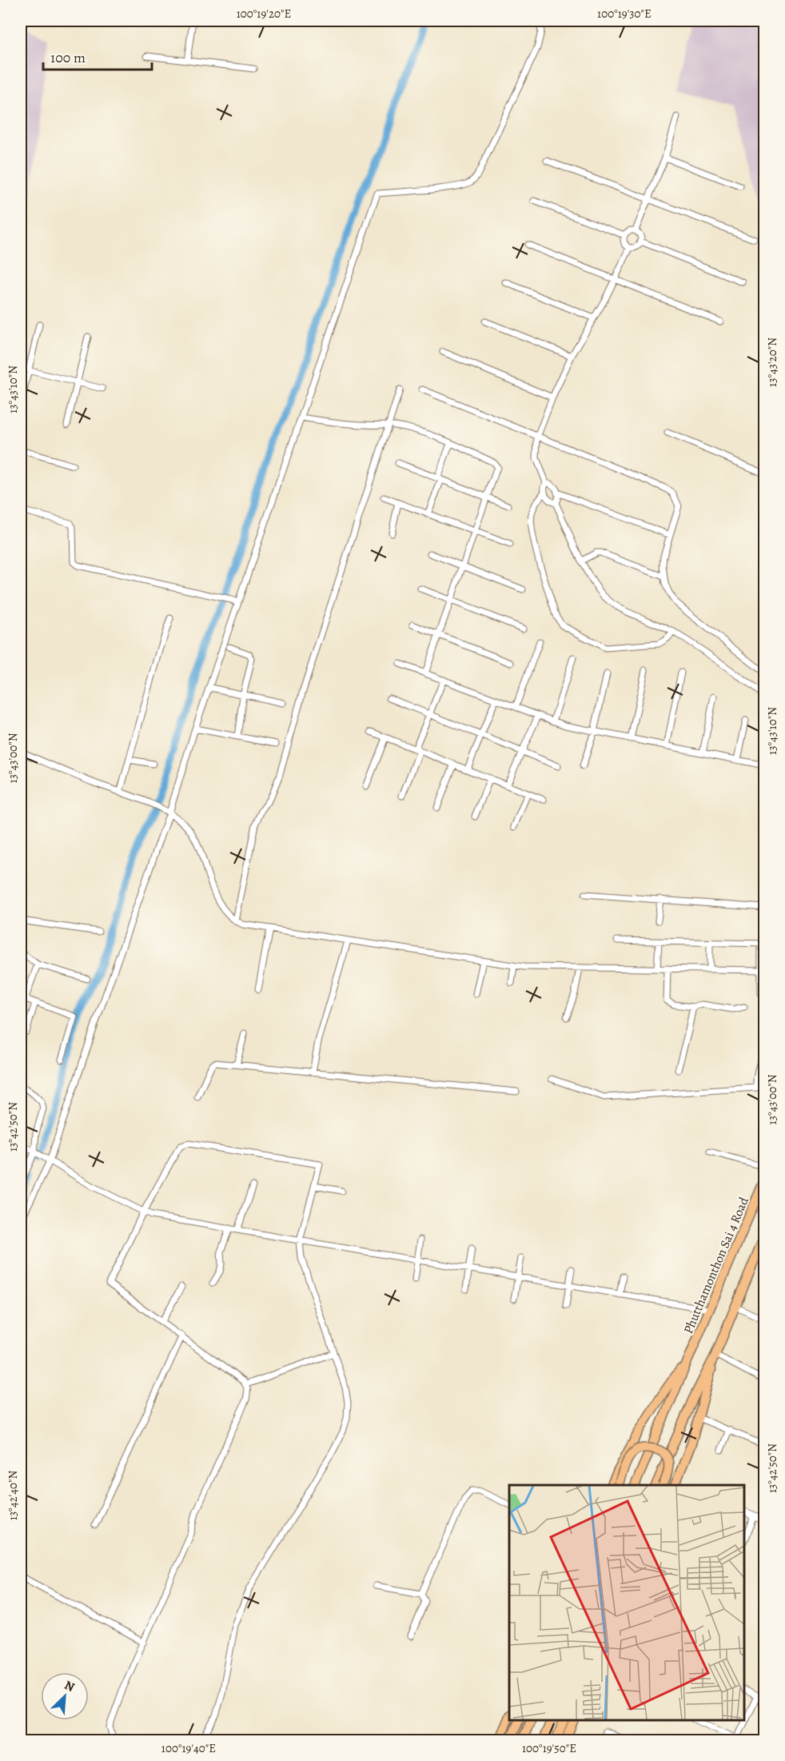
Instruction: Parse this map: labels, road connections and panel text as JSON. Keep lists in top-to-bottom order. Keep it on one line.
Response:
{"streets":{"main road":["Phutthamonthon Sai 4 Road"]},"scale_bar":"100 m","north":"top right","coordinates":["100°19'20\"E","100°19'30\"E","13°43'20\"N","13°43'10\"N","13°43'00\"N","13°42'50\"N","13°42'40\"N","100°19'40\"E","100°19'50\"E"]}
